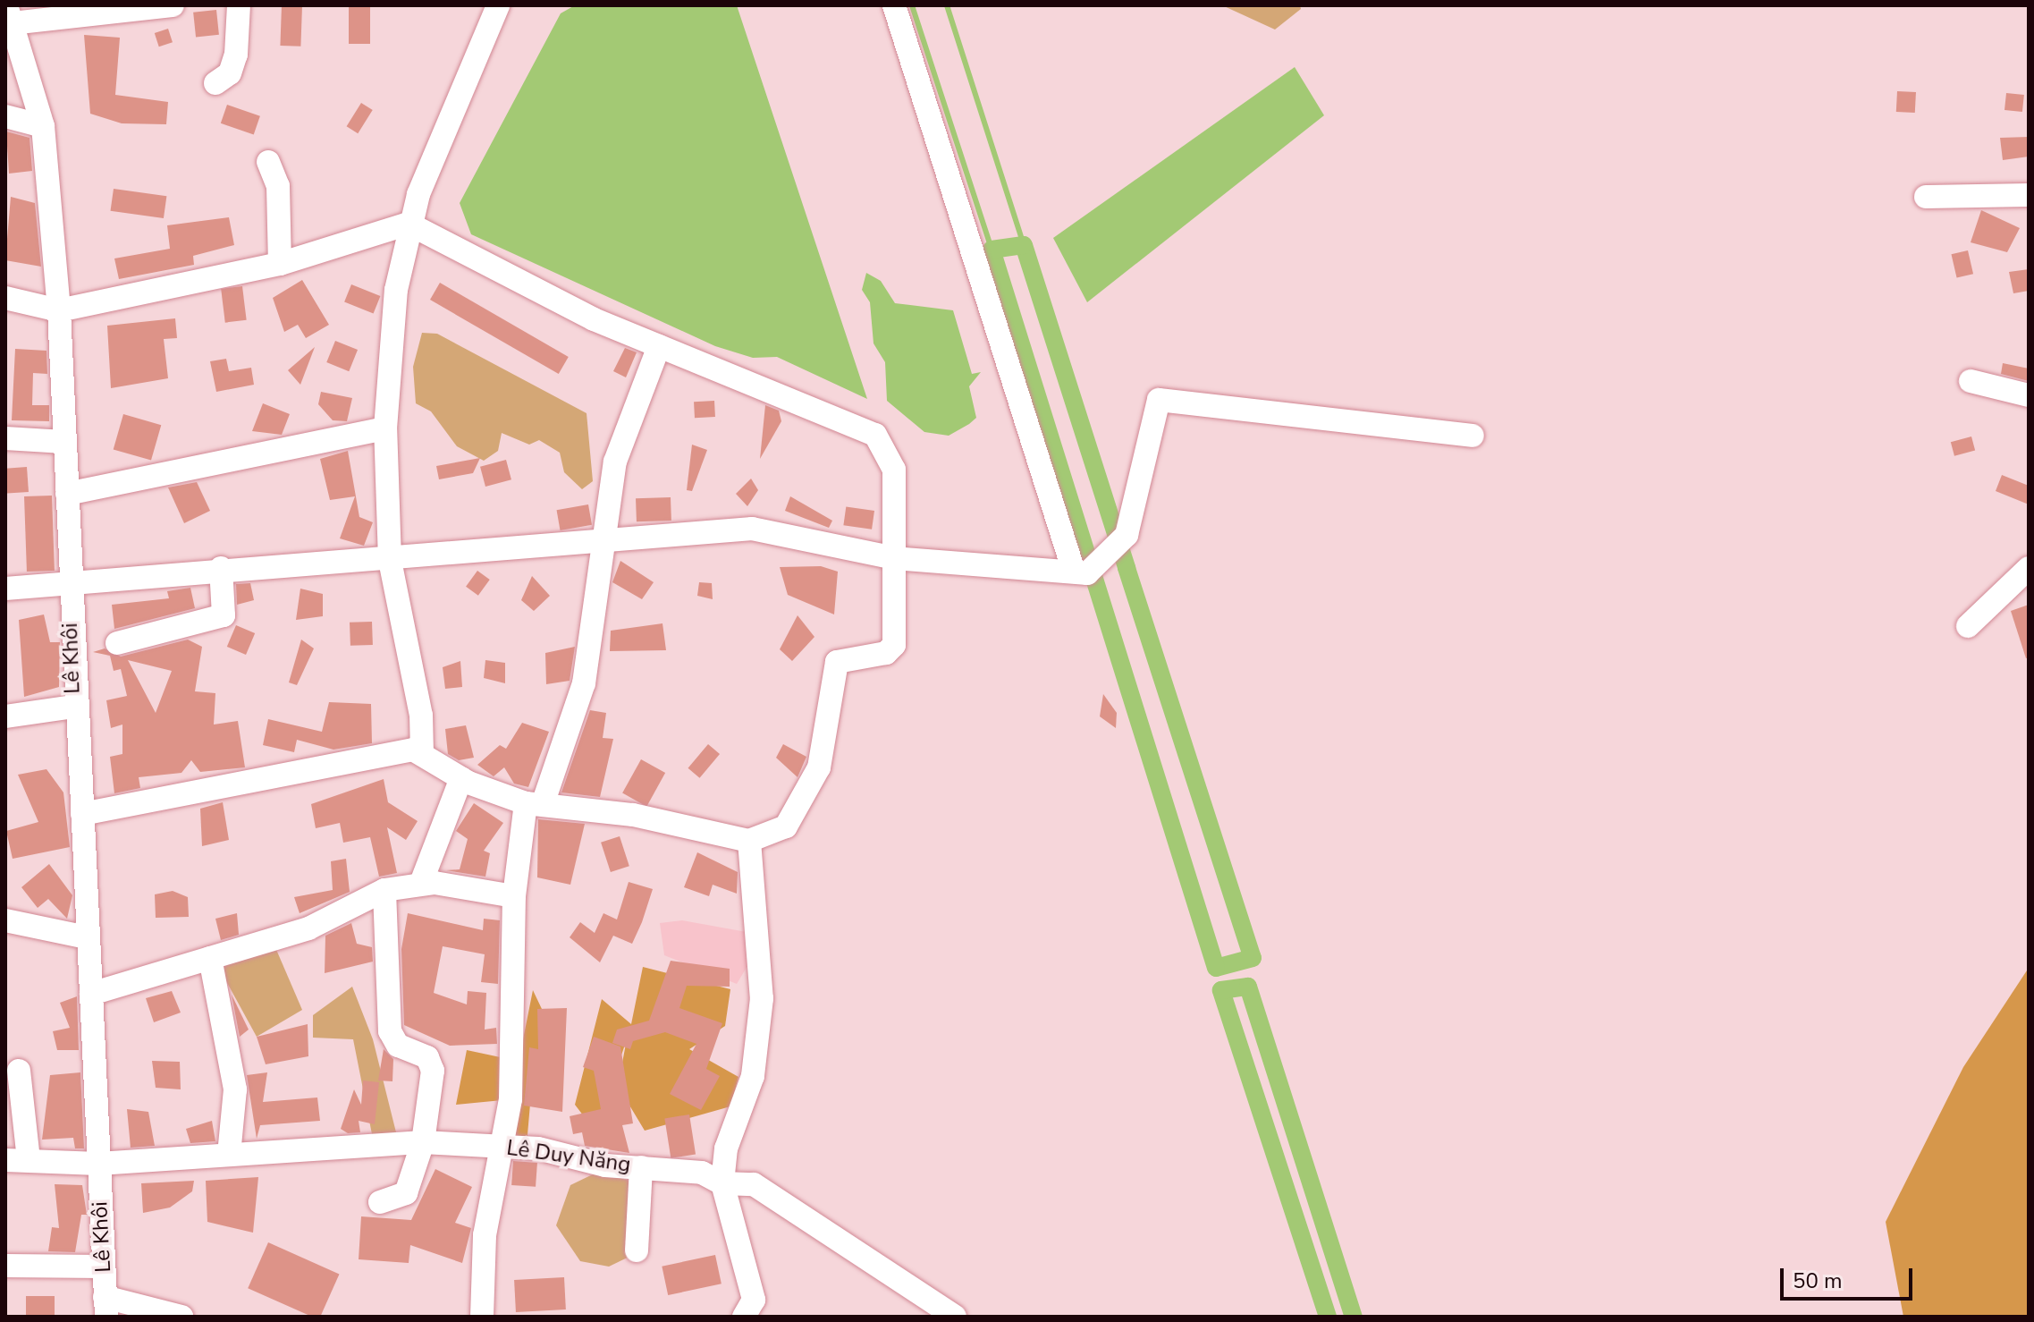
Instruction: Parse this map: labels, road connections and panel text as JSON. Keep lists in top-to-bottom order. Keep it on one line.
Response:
{"streets":{"street":["Lê Khôi","Lê Duy Năng"]},"crossings":[["Lê Khôi","Lê Duy Năng"]],"scale_bar":"50 m"}
